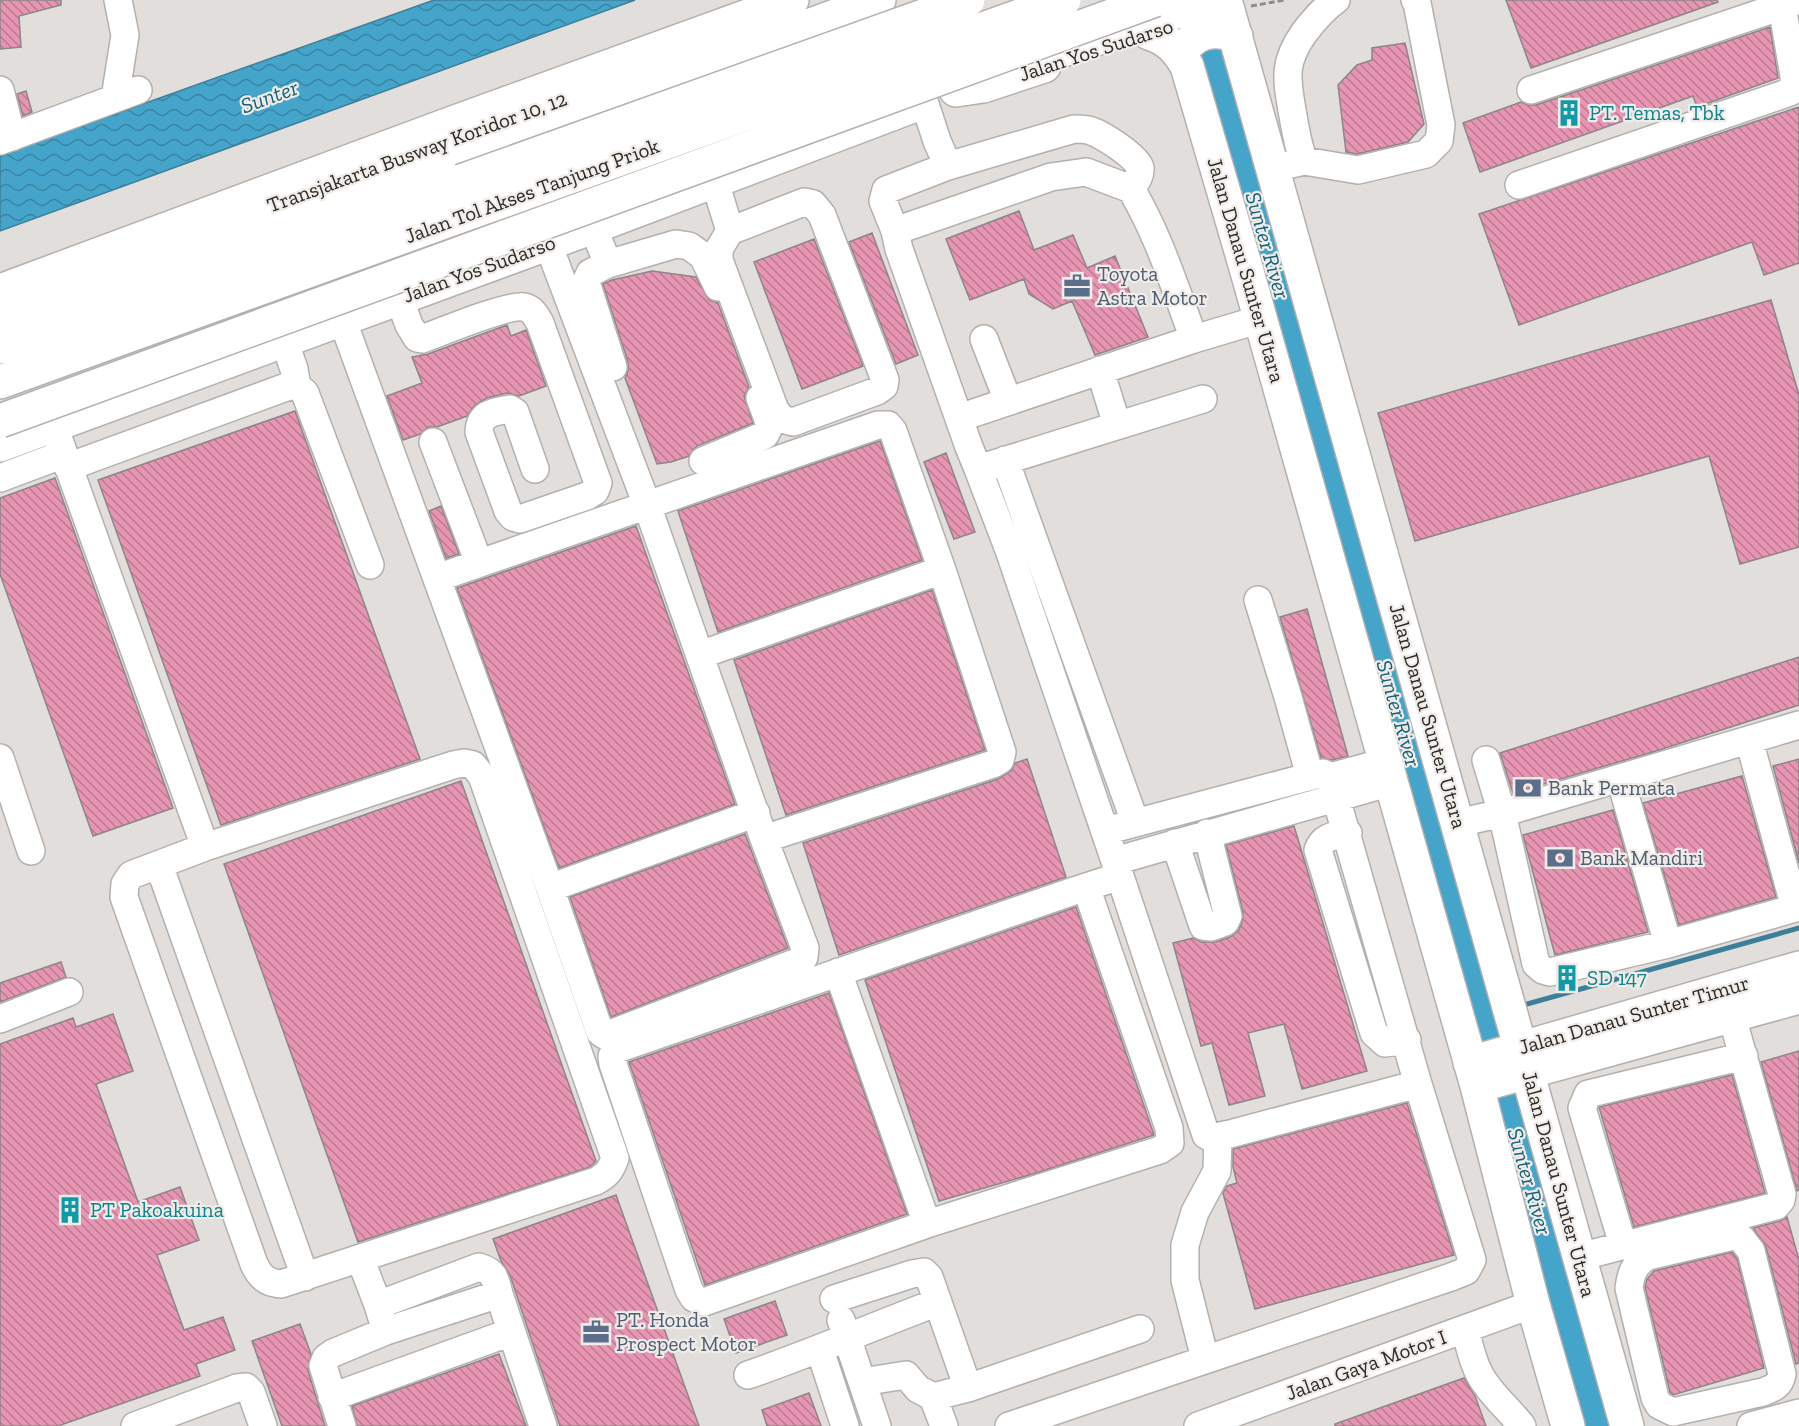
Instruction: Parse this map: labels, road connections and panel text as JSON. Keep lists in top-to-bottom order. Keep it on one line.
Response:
{"streets":{"main road":["Jalan Yos Sudarso","Jalan Tol Akses Tanjung Priok","Jalan Danau Sunter Utara","Jalan Danau Sunter Timur"],"street":["Transjakarta Busway Koridor 10, 12","Jalan Gaya Motor I"]},"crossings":[["Jalan Yos Sudarso","Jalan Danau Sunter Utara"],["Jalan Danau Sunter Utara","Jalan Danau Sunter Timur"],["Jalan Danau Sunter Utara","Jalan Gaya Motor I"]],"water":["Sunter","Sunter River"],"places":{"building":["PT. Temas, Tbk","SD 147","PT Pakoakuina"],"office":["Toyota Astra Motor","PT. Honda Prospect Motor"],"bank":["Bank Permata","Bank Mandiri"]}}
